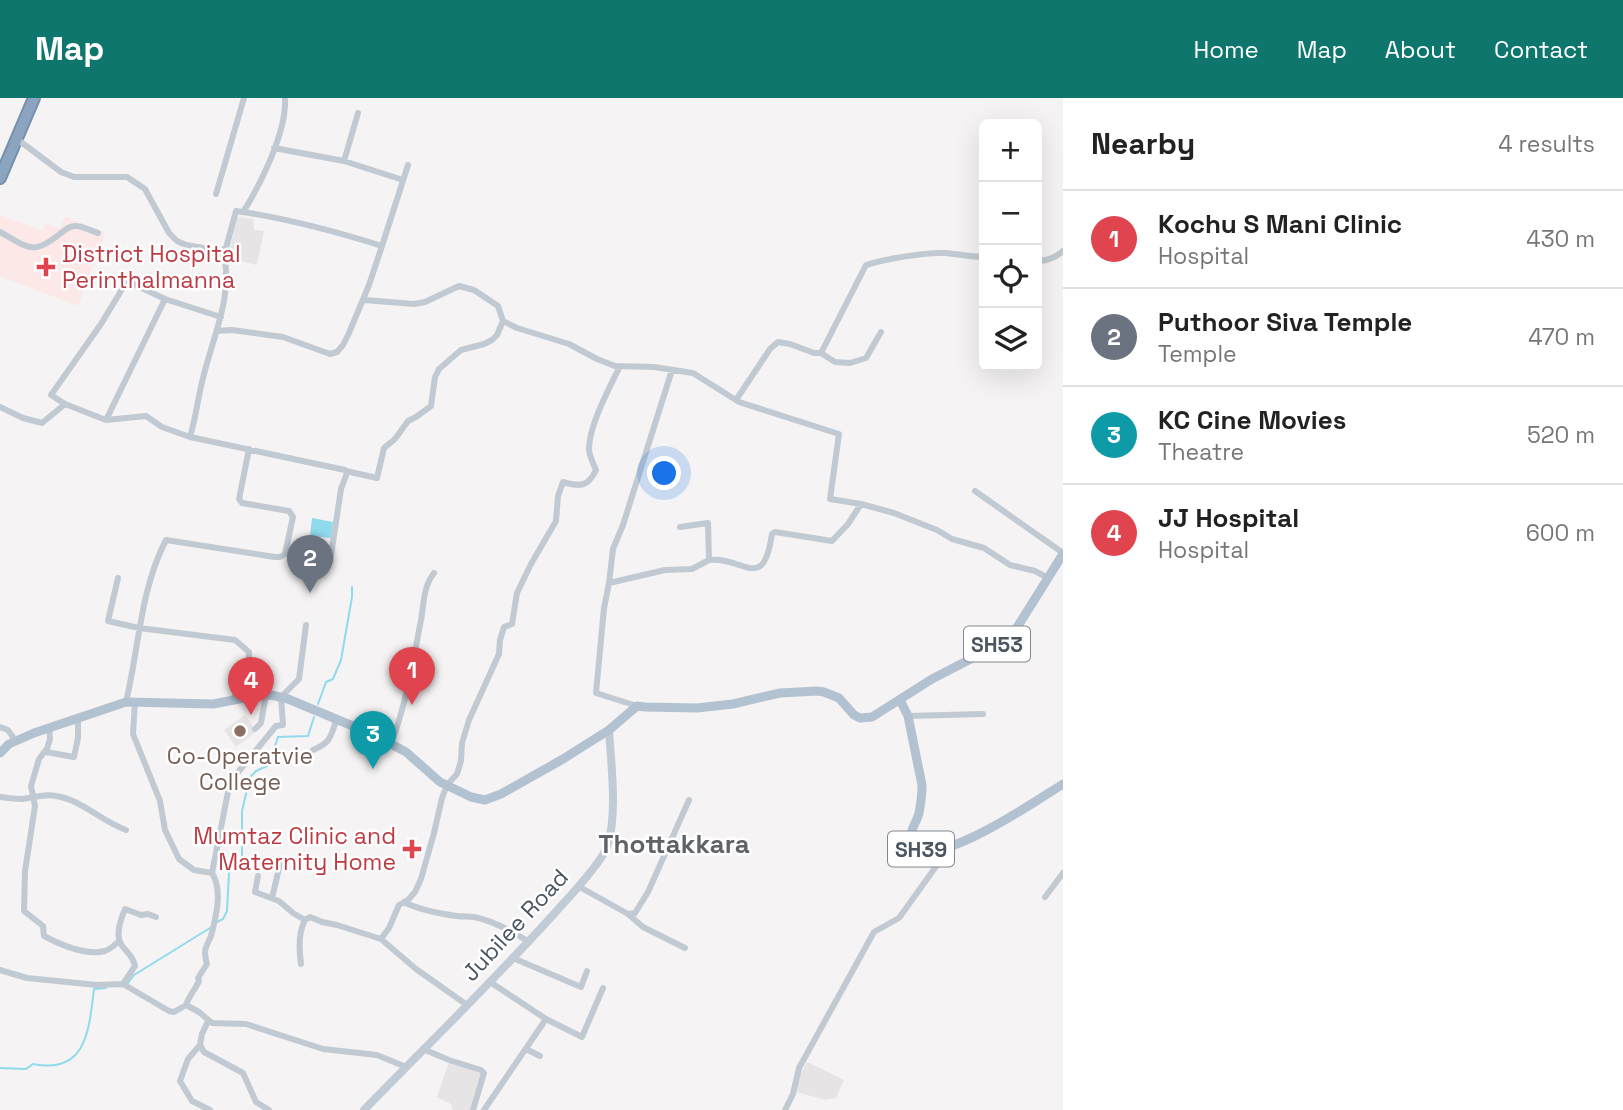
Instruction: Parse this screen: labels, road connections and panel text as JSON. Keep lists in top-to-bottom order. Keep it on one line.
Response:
{"streets":{"main road":["SH53","SH39","Jubilee Road"]},"crossings":[["SH53","SH39"]],"districts":["Thottakkara"],"places":{"health":["District Hospital Perinthalmanna","Mumtaz Clinic and Maternity Home"],"other":["Co-Operatvie College"]},"page":{"header":"Map","nav":["Home","Map","About","Contact"],"heading":["Nearby","4 results"],"map_buttons":["+","−"],"list":[{"mark":"1","name":"Kochu S Mani Clinic","note":"Hospital","value":"430 m"},{"mark":"2","name":"Puthoor Siva Temple","note":"Temple","value":"470 m"},{"mark":"3","name":"KC Cine Movies","note":"Theatre","value":"520 m"},{"mark":"4","name":"JJ Hospital","note":"Hospital","value":"600 m"}],"pins":["2","1","4","3"]}}
